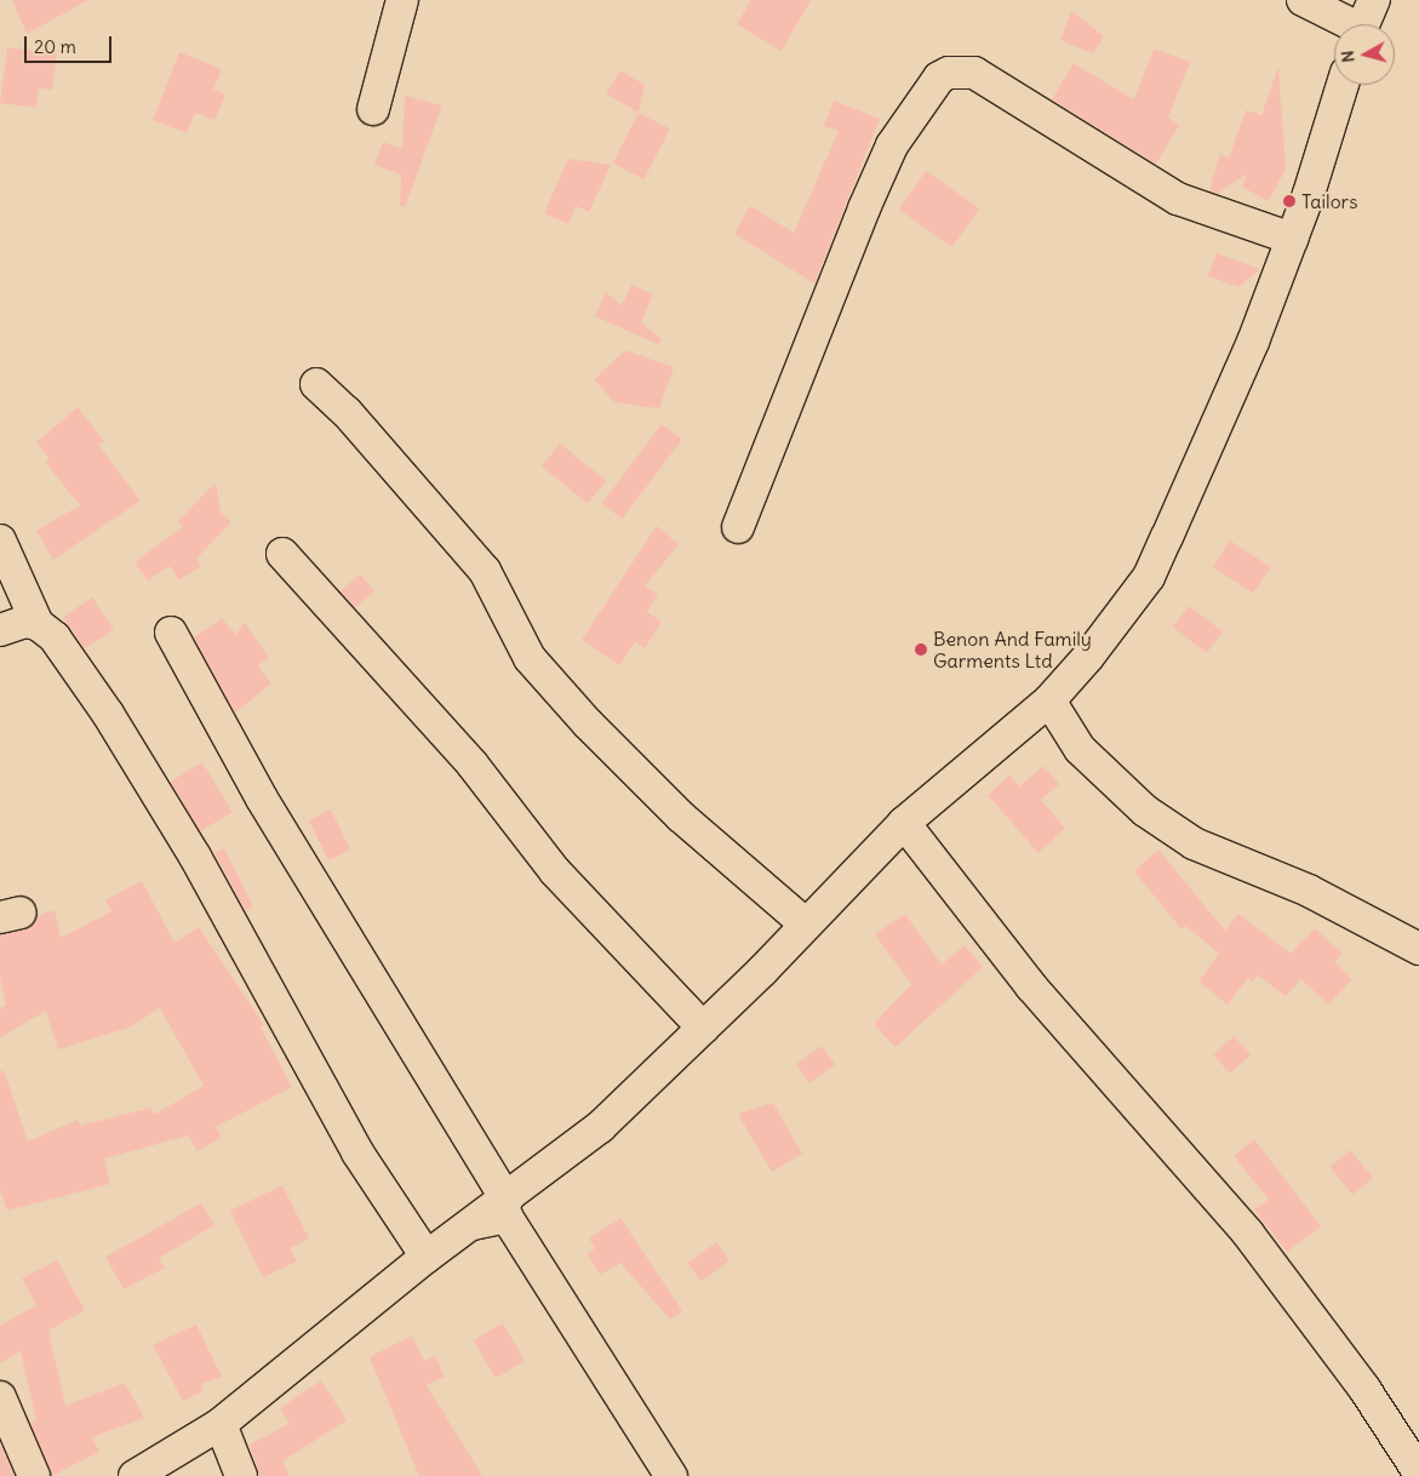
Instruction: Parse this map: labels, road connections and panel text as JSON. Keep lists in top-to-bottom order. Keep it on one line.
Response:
{"places":["Tailors","Benon And Family Garments Ltd"],"scale_bar":"20 m","north":"left"}
